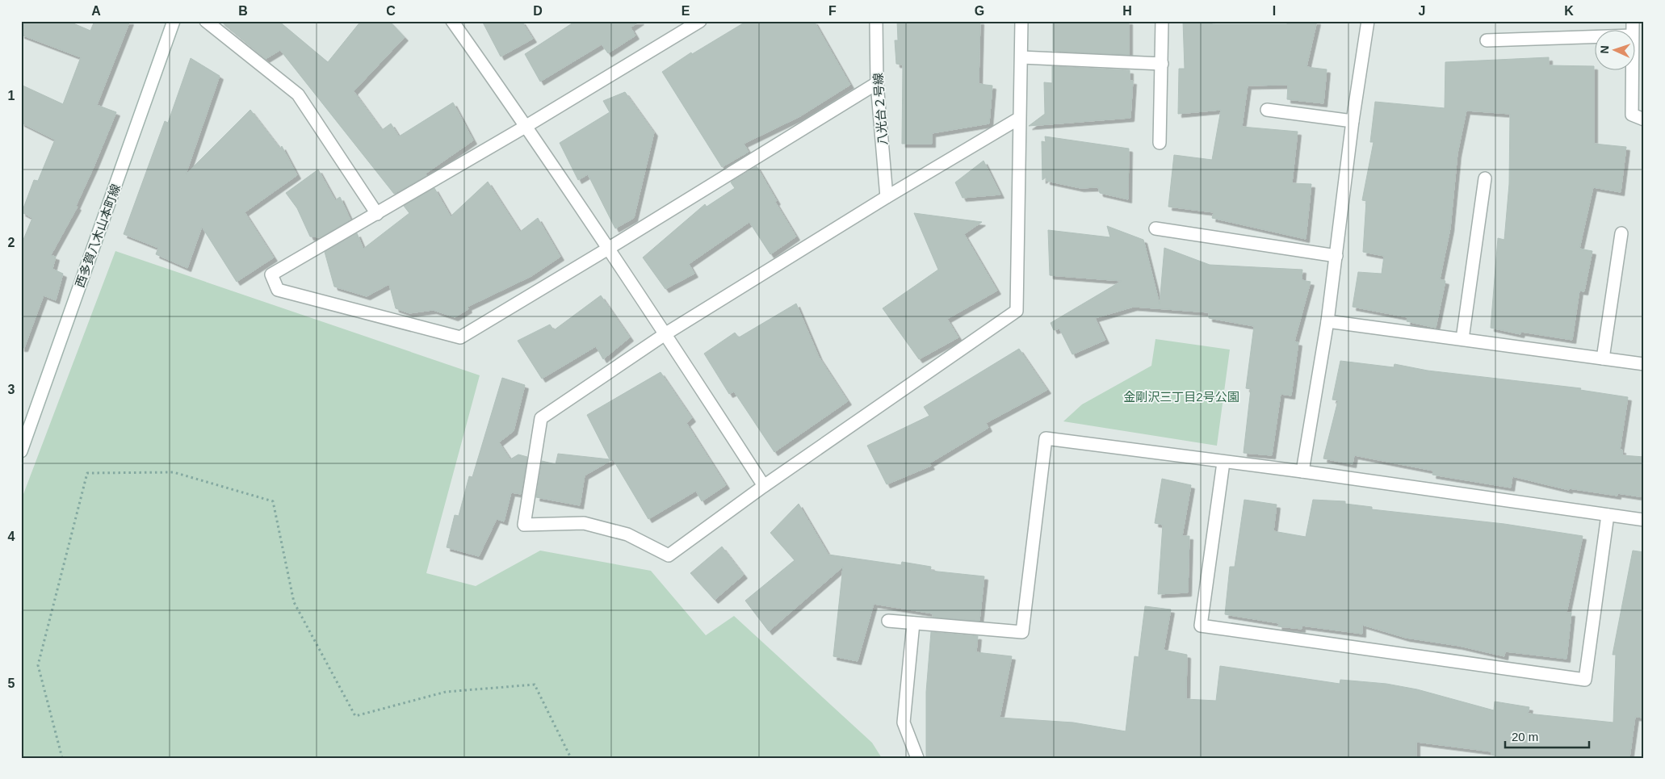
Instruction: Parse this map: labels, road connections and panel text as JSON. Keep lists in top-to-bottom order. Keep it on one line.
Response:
{"streets":{"street":["八光台２号線","西多賀八木山本町線"]},"parks":["金剛沢三丁目2号公園"],"scale_bar":"20 m","north":"left","grid":{"columns":["A","B","C","D","E","F","G","H","I","J","K"],"rows":["1","2","3","4","5"]}}
